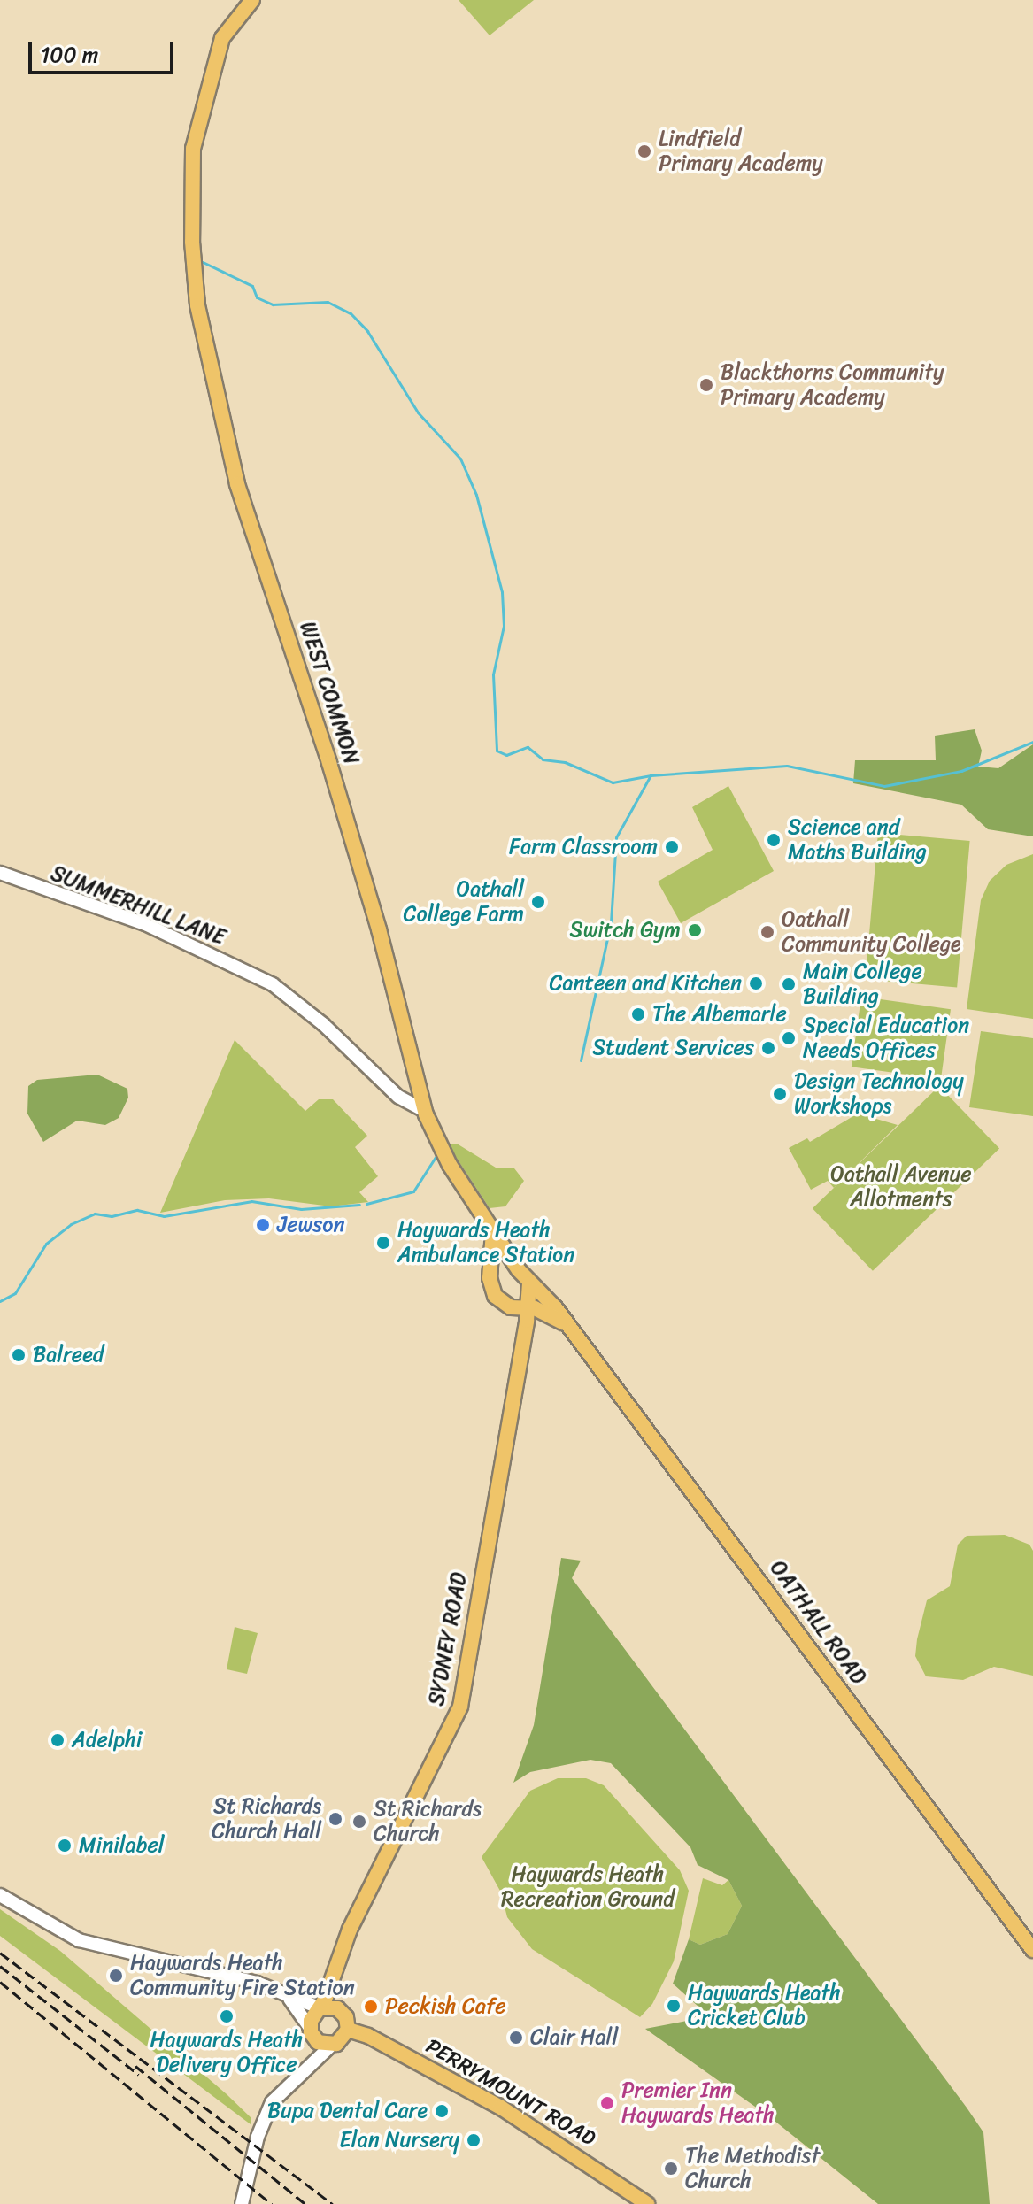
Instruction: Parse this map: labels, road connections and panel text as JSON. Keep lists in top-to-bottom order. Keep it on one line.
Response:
{"streets":{"main road":["WEST COMMON","OATHALL ROAD","SYDNEY ROAD","PERRYMOUNT ROAD"],"street":["SUMMERHILL LANE"]},"crossings":[["WEST COMMON","SUMMERHILL LANE"],["WEST COMMON","OATHALL ROAD"],["WEST COMMON","SYDNEY ROAD"],["OATHALL ROAD","SYDNEY ROAD"],["SYDNEY ROAD","PERRYMOUNT ROAD"]],"parks":["Oathall Avenue Allotments","Haywards Heath Recreation Ground"],"places":["Lindfield Primary Academy","Blackthorns Community Primary Academy","Science and Maths Building","Farm Classroom","Oathall College Farm","Switch Gym","Oathall Community College","Canteen and Kitchen","Main College Building","The Albemarle","Special Education Needs Offices","Student Services","Design Technology Workshops","Jewson","Haywards Heath Ambulance Station","Balreed","Adelphi","St Richards Church Hall","St Richards Church","Minilabel","Haywards Heath Community Fire Station","Haywards Heath Cricket Club","Peckish Cafe","Haywards Heath Delivery Office","Clair Hall","Premier Inn Haywards Heath","Bupa Dental Care","Elan Nursery","The Methodist Church"],"scale_bar":"100 m"}
